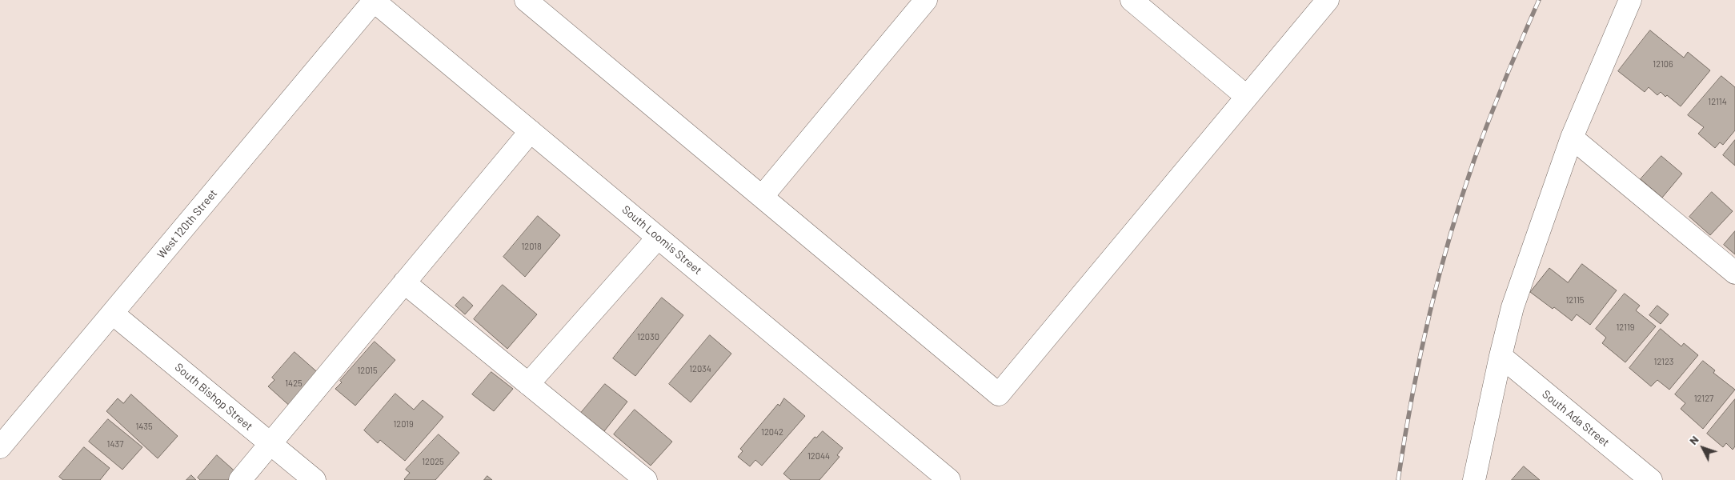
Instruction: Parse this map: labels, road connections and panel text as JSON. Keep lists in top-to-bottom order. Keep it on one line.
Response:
{"streets":{"street":["West 120th Street","South Loomis Street","South Bishop Street","South Ada Street"]},"crossings":[["West 120th Street","South Loomis Street"],["West 120th Street","South Bishop Street"]],"house_numbers":["12106","12114","12018","12115","12119","12030","12123","12034","12015","1425","12127","12019","1435","12042","1437","12044","12025"],"north":"top left"}
